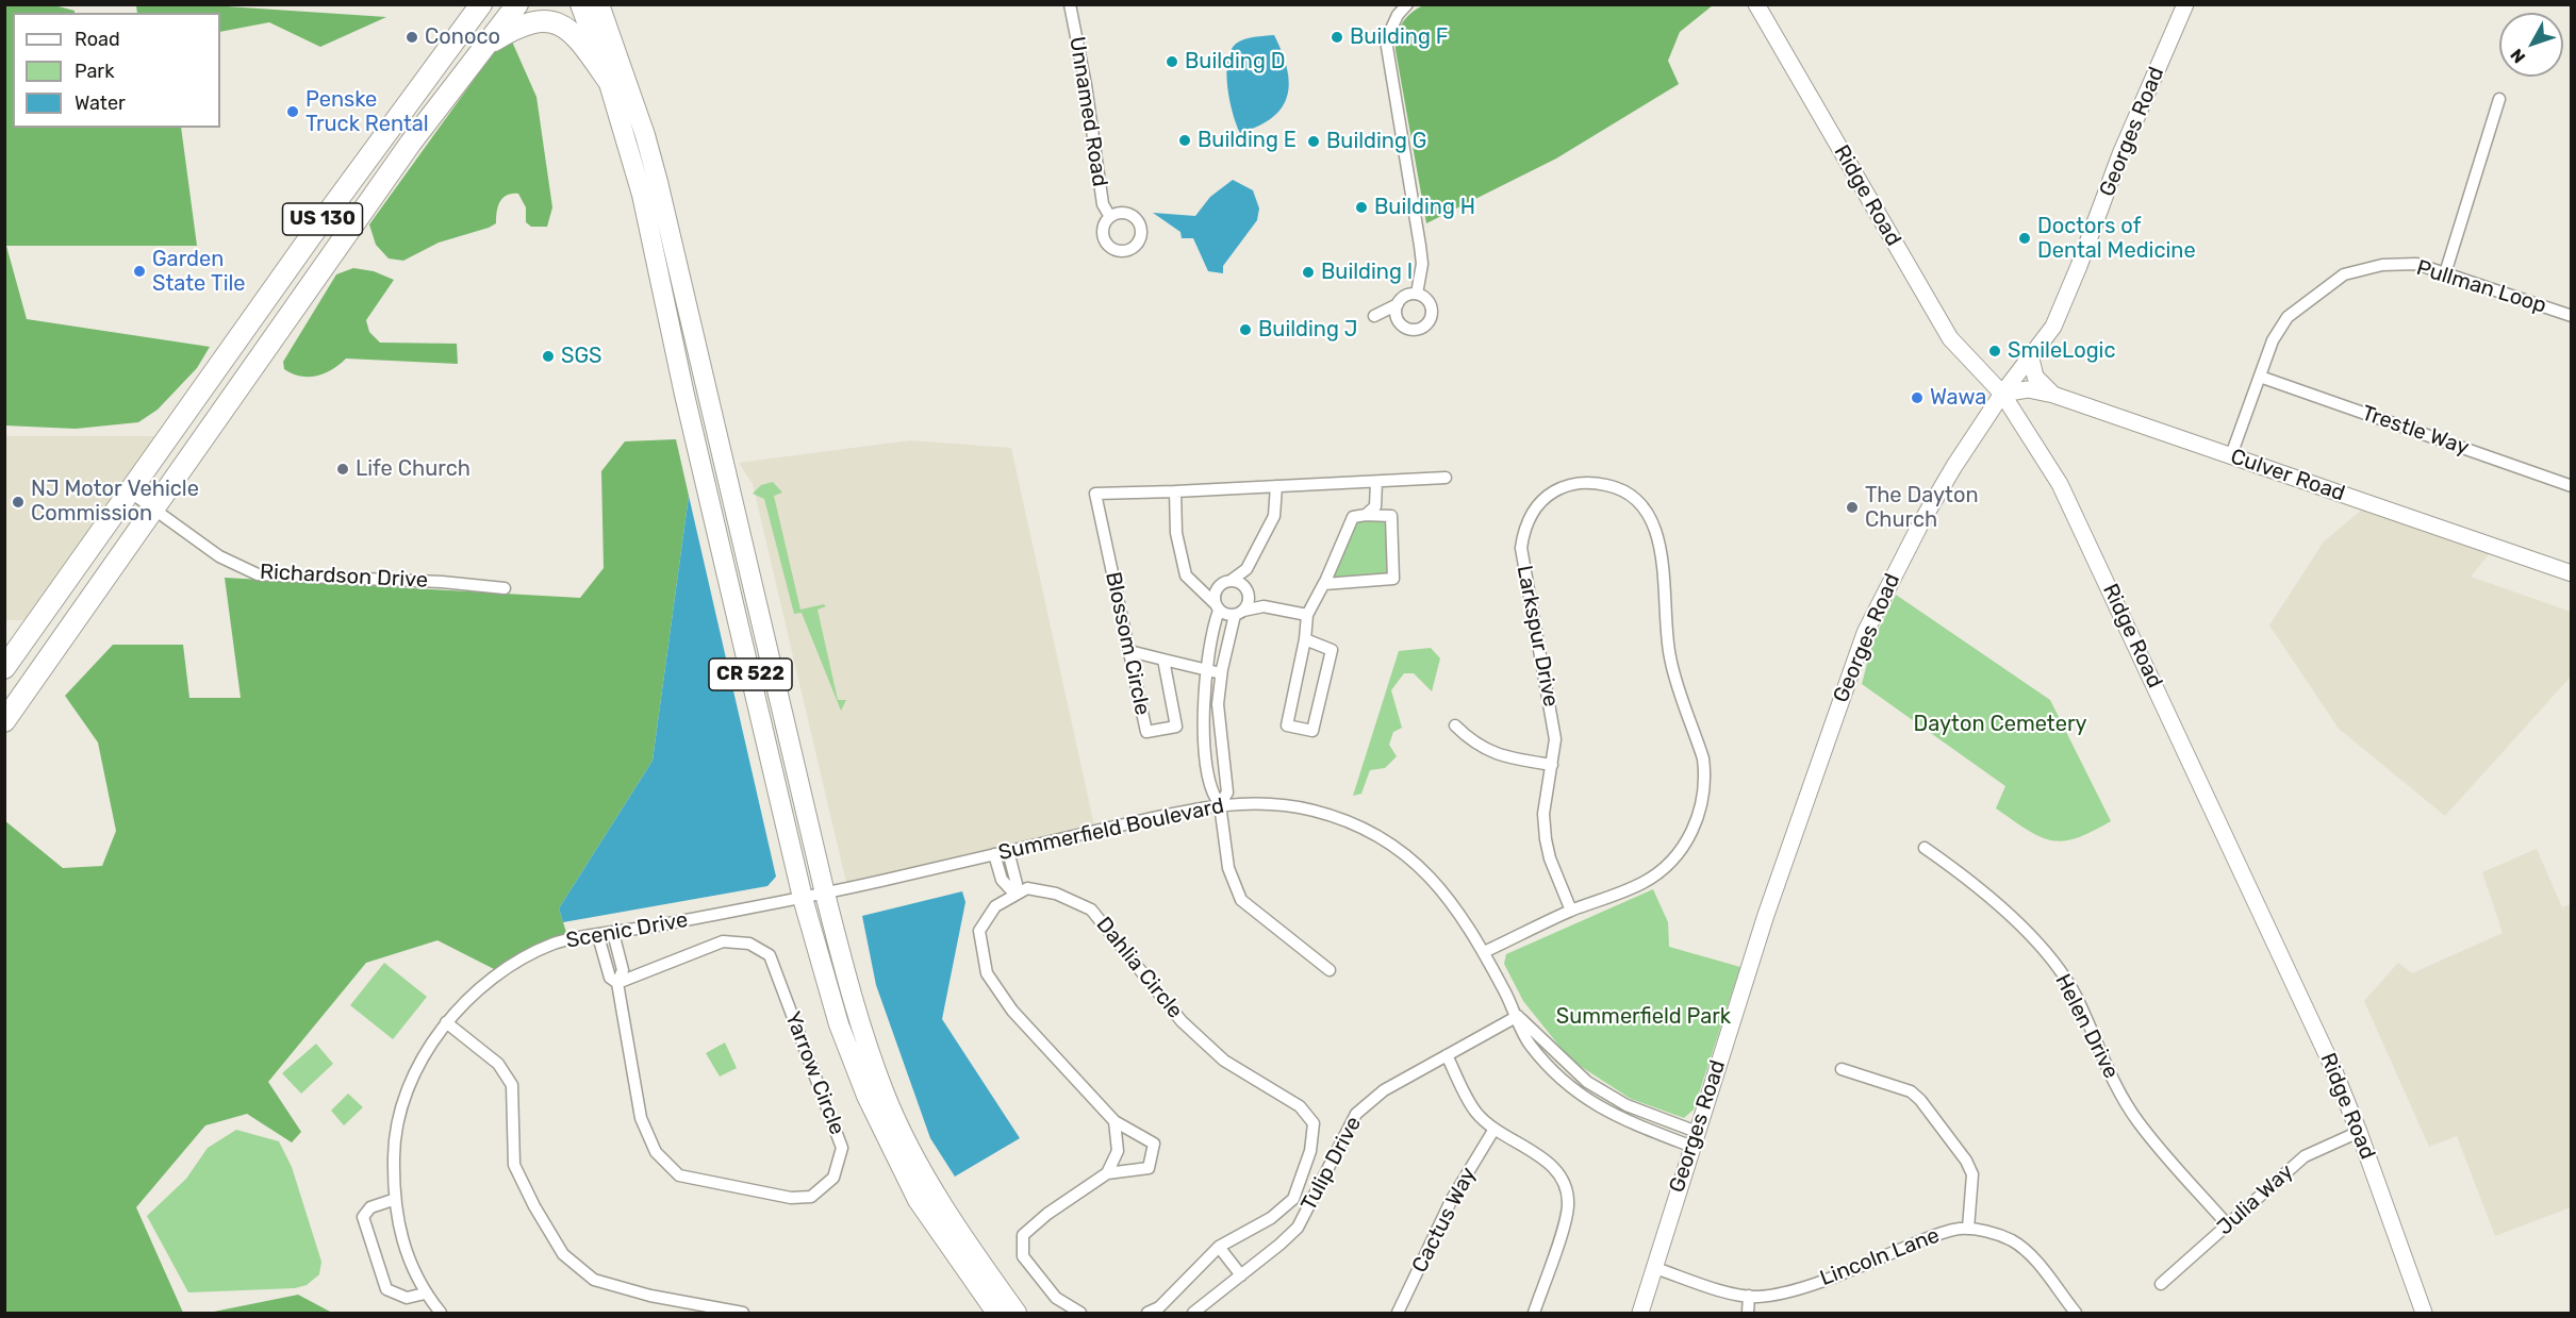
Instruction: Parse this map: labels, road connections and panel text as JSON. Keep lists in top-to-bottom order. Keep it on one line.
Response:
{"streets":{"highway":["US 130"],"main road":["CR 522"],"street":["Unnamed Road","Georges Road","Ridge Road","Pullman Loop","Trestle Way","Culver Road","Richardson Drive","Larkspur Drive","Blossom Circle","Summerfield Boulevard","Scenic Drive","Dahlia Circle","Helen Drive","Yarrow Circle","Tulip Drive","Julia Way","Cactus Way","Lincoln Lane"]},"crossings":[["Georges Road","Ridge Road"],["Georges Road","Culver Road"],["Georges Road","Summerfield Boulevard"],["Georges Road","Lincoln Lane"],["Ridge Road","Culver Road"],["Ridge Road","Julia Way"],["US 130","Richardson Drive"],["Pullman Loop","Trestle Way"],["Pullman Loop","Culver Road"],["Larkspur Drive","Summerfield Boulevard"],["CR 522","Summerfield Boulevard"],["CR 522","Scenic Drive"],["Summerfield Boulevard","Scenic Drive"],["Summerfield Boulevard","Tulip Drive"],["Scenic Drive","Yarrow Circle"],["Helen Drive","Julia Way"]],"parks":["Dayton Cemetery","Summerfield Park"],"places":["Conoco","Building F","Building D","Penske Truck Rental","Building E","Building G","Building H","Doctors of Dental Medicine","Garden State Tile","Building I","Building J","SmileLogic","SGS","Wawa","Life Church","NJ Motor Vehicle Commission","The Dayton Church"],"legend":["Road","Park","Water"],"north":"bottom left"}
